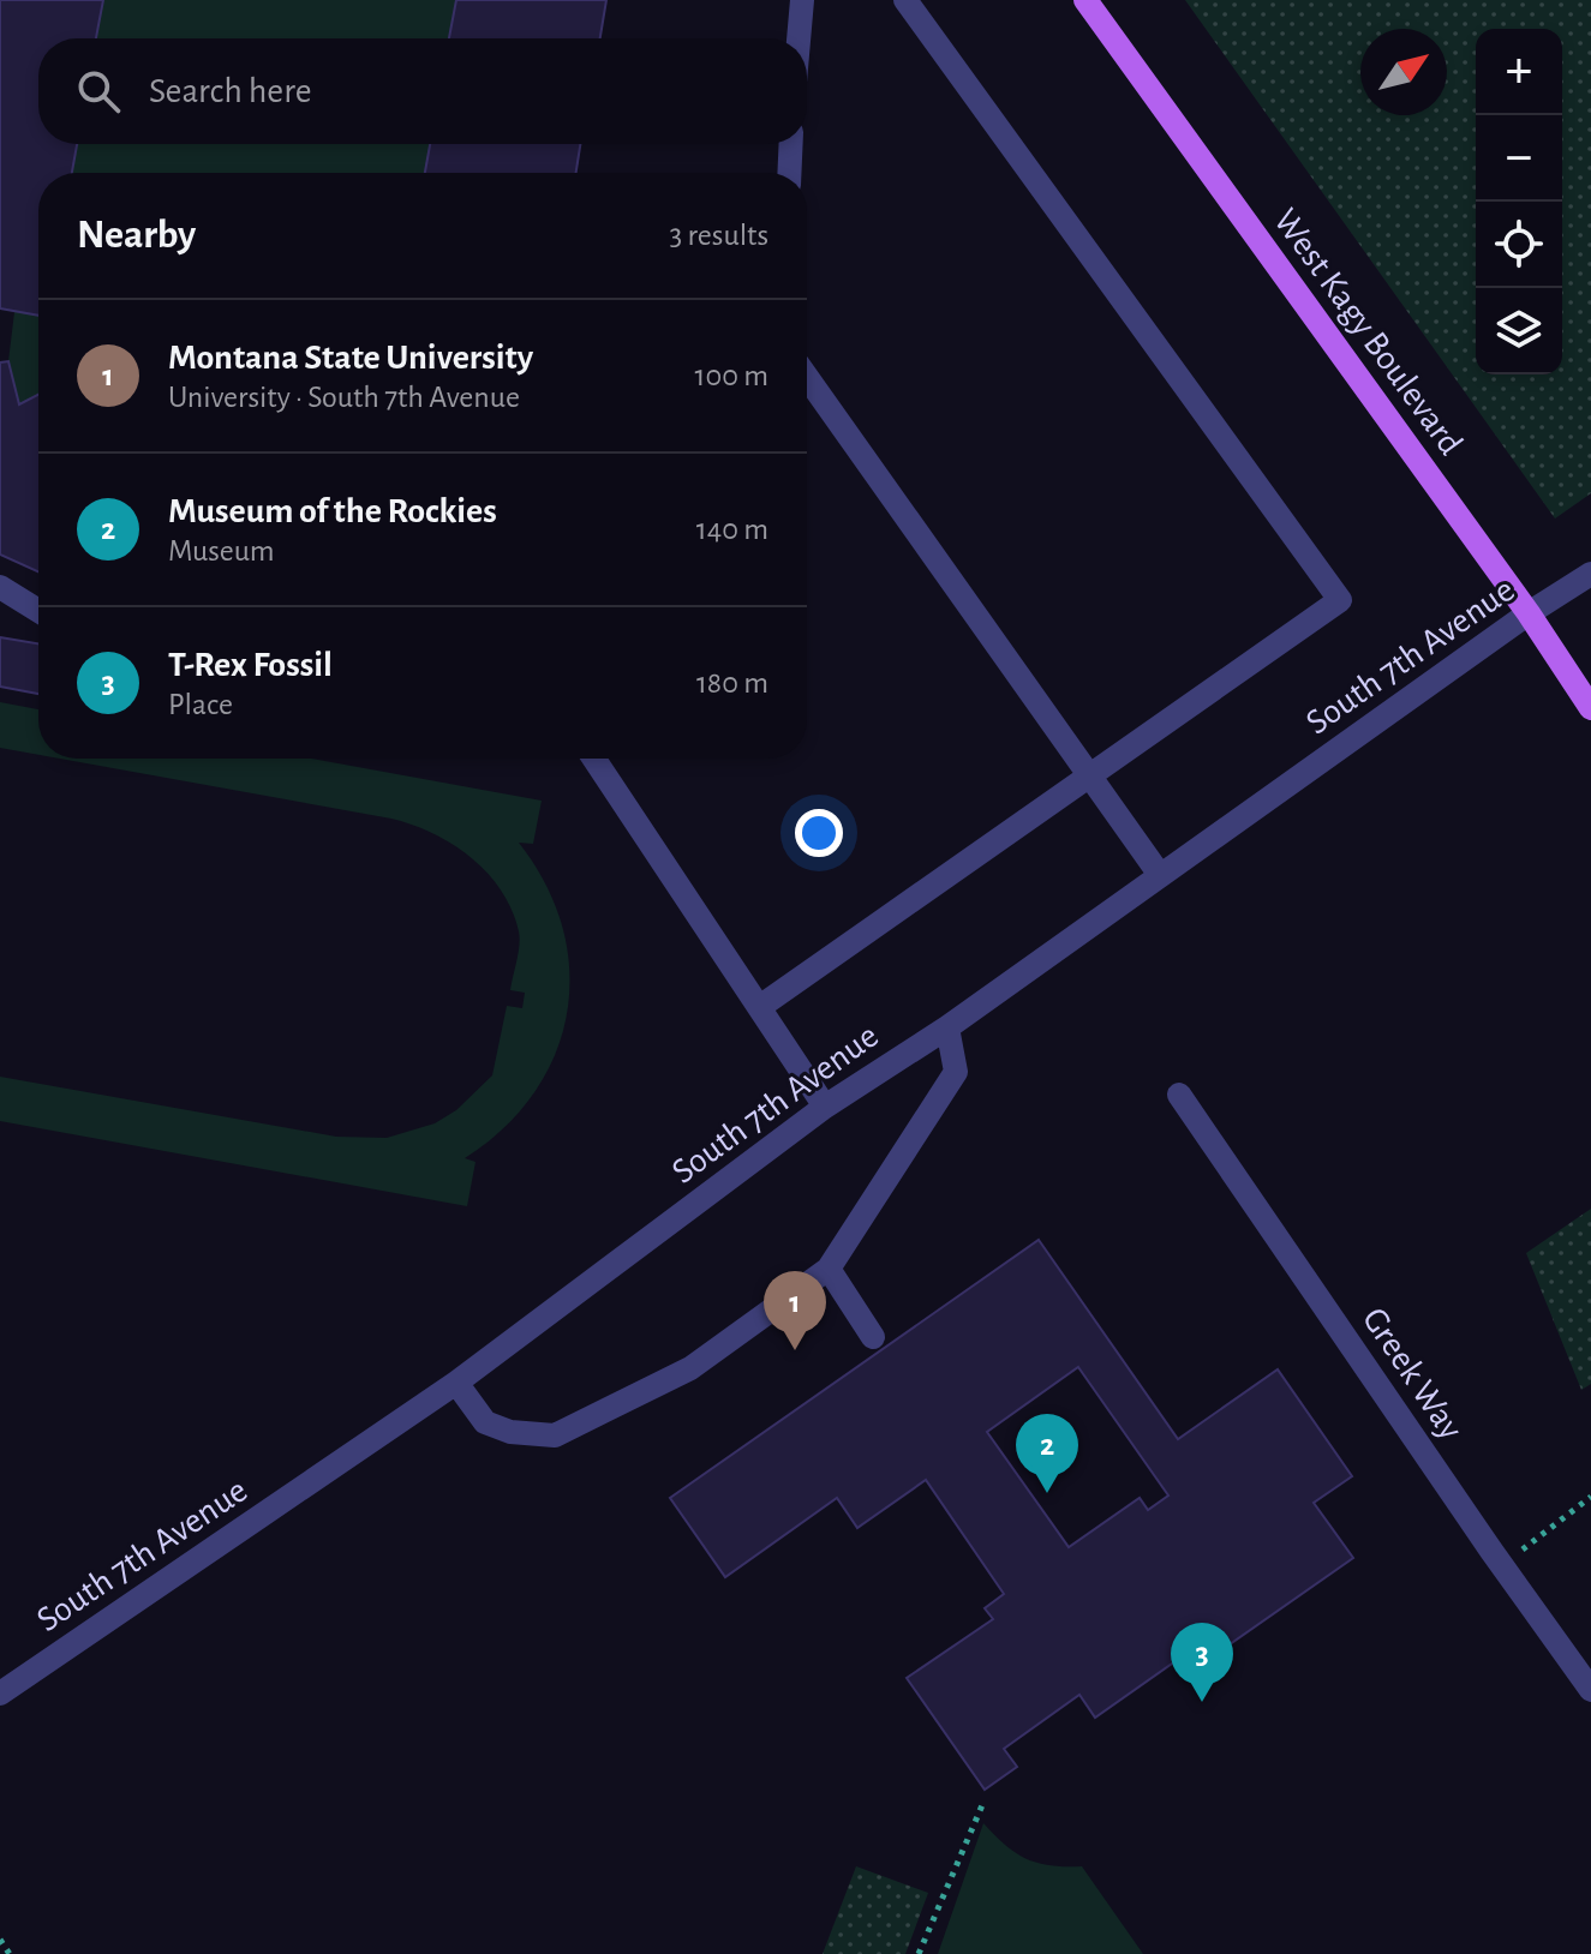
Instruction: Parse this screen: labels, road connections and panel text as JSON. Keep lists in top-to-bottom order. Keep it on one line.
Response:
{"streets":{"main road":["West Kagy Boulevard"],"street":["South 7th Avenue","Greek Way"]},"crossings":[["West Kagy Boulevard","South 7th Avenue"]],"north":"top right","page":{"map_buttons":["+","−"],"search":"Search here","heading":["Nearby","3 results"],"list":[{"mark":"1","name":"Montana State University","note":"University · South 7th Avenue","value":"100 m"},{"mark":"2","name":"Museum of the Rockies","note":"Museum","value":"140 m"},{"mark":"3","name":"T-Rex Fossil","note":"Place","value":"180 m"}],"pins":["1","2","3"]}}
